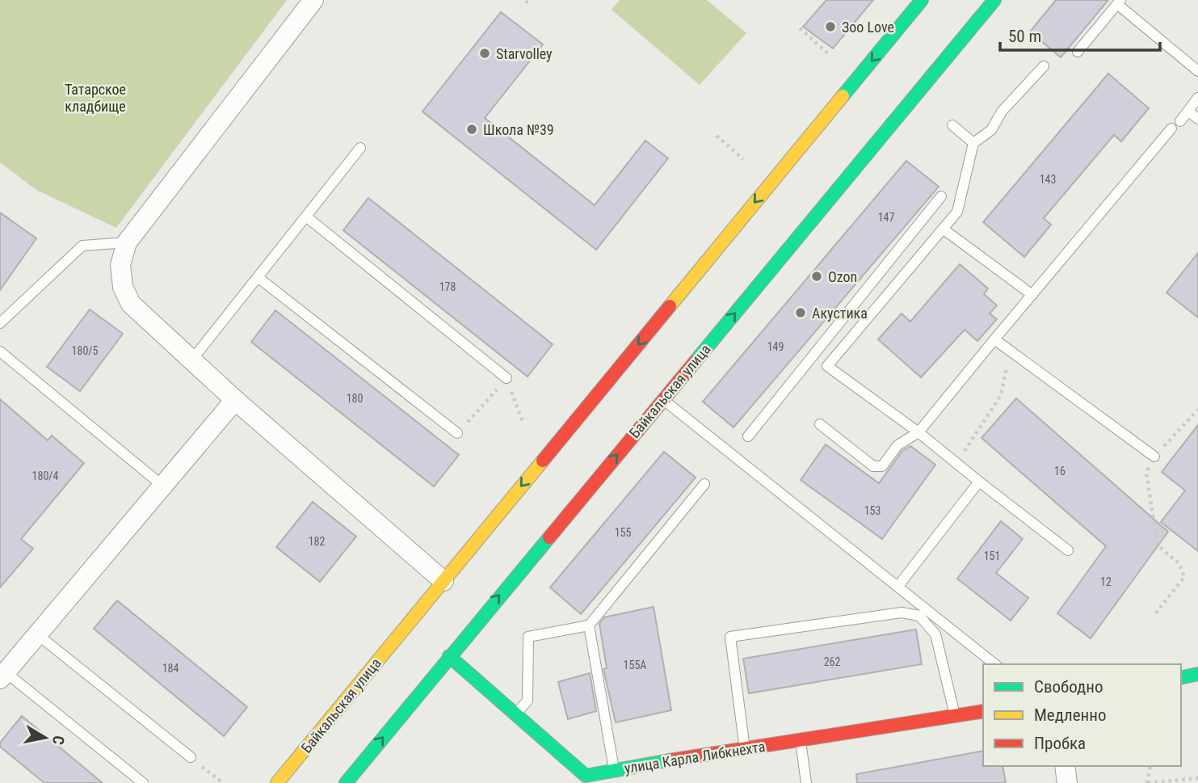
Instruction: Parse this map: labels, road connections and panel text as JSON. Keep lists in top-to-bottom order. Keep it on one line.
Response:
{"streets":{"main road":["Байкальская улица","улица Карла Либкнехта"]},"crossings":[["Байкальская улица","улица Карла Либкнехта"]],"parks":["Татарское кладбище"],"places":["Зоо Love","Starvolley","Школа №39","Ozon","Акустика"],"house_numbers":["143","147","178","149","180/5","180","16","180/4","153","155","182","151","12","262","155А","184"],"legend":["Свободно","Медленно","Пробка"],"scale_bar":"50 m","north":"right"}
